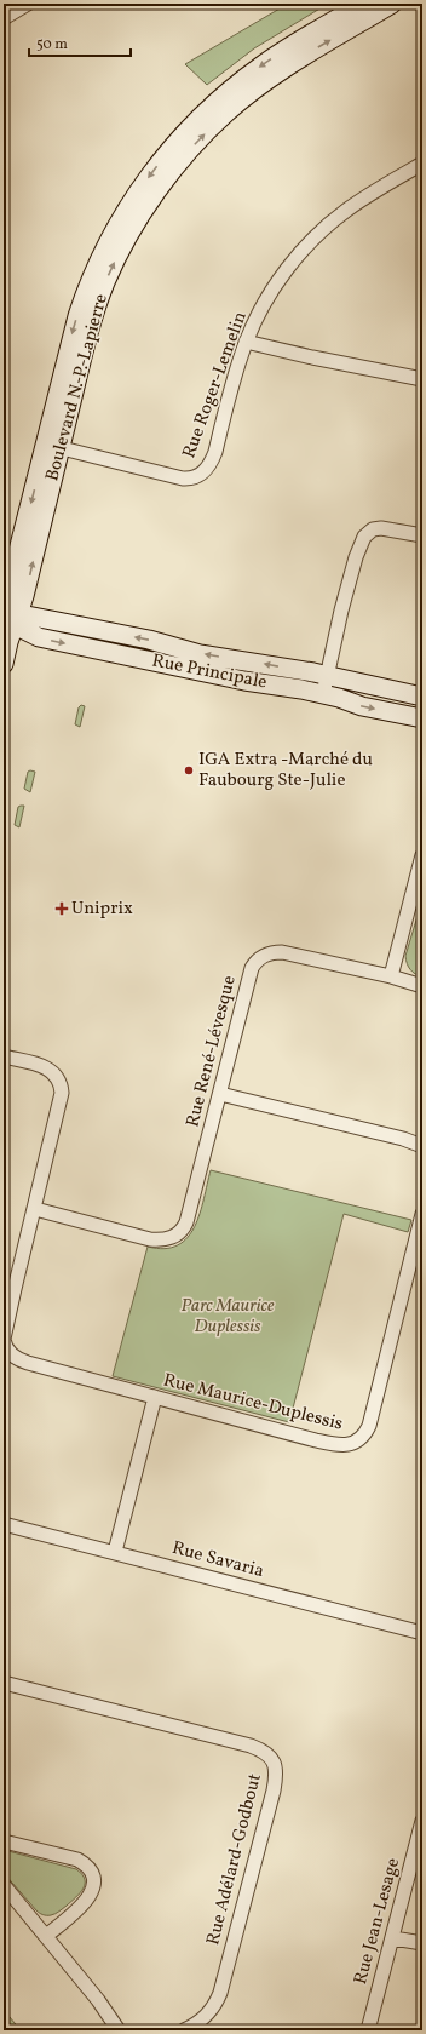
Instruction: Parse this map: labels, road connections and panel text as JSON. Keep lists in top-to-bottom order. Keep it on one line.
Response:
{"streets":{"street":["Rue Roger-Lemelin","Boulevard N.-P.-Lapierre","Rue Principale","Rue René-Lévesque","Rue Maurice-Duplessis","Rue Savaria","Rue Adélard-Godbout","Rue Jean-Lesage"]},"crossings":[["Rue Roger-Lemelin","Boulevard N.-P.-Lapierre"],["Boulevard N.-P.-Lapierre","Rue Principale"],["Rue René-Lévesque","Rue Maurice-Duplessis"]],"parks":["Parc Maurice Duplessis"],"places":{"other":["IGA Extra -Marché du Faubourg Ste-Julie"],"health":["Uniprix"]},"scale_bar":"50 m"}
